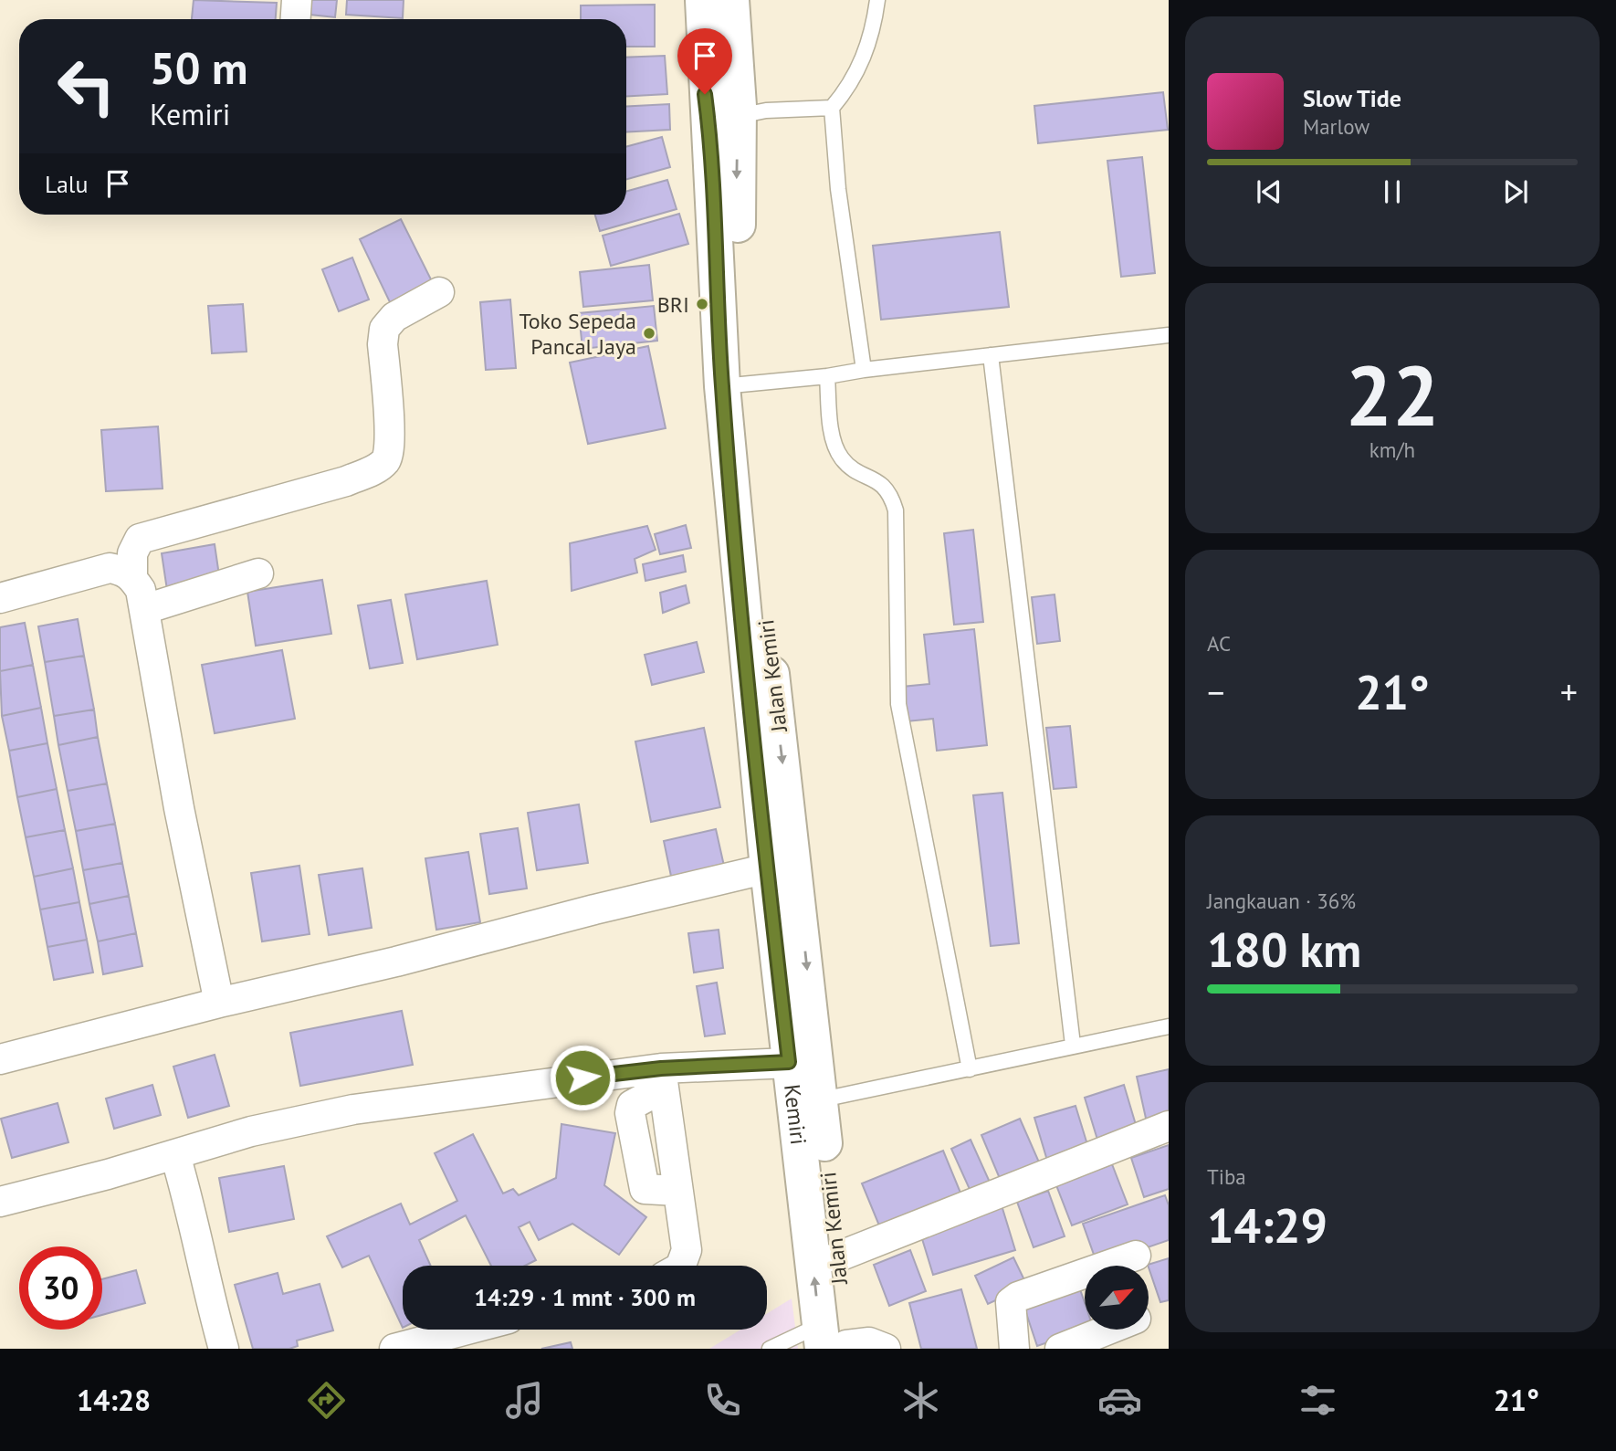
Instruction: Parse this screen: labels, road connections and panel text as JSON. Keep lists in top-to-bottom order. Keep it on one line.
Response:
{"streets":{"highway":["Jalan Kemiri","Kemiri"]},"crossings":[["Jalan Kemiri","Kemiri"]],"one_way":["Jalan Kemiri"],"places":["BRI","Toko Sepeda Pancal Jaya"],"north":"top right","page":{"turn":["50 m","Kemiri"],"song":["Slow Tide","Marlow"],"then":"Lalu","tile":[["22","km/h"],"AC",["Jangkauan · 36%","180 km"],["Tiba","14:29"]],"heat":["−","21°","+"],"limit":"30","trip":"14:29 · 1 mnt · 300 m","tabs":["14:28","21°"]}}
